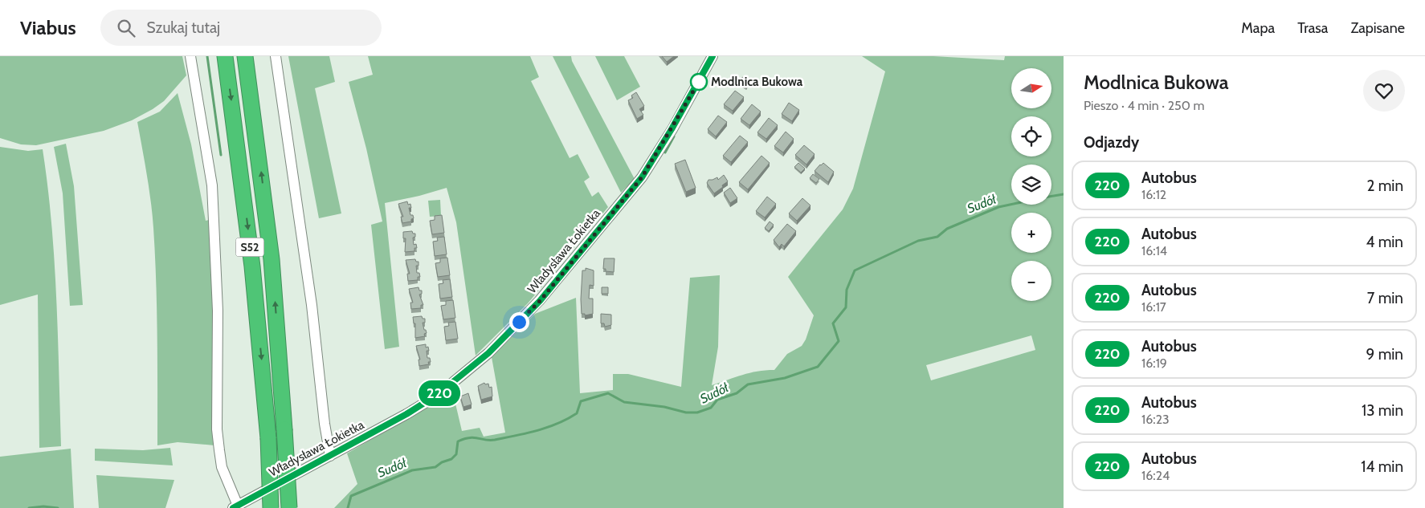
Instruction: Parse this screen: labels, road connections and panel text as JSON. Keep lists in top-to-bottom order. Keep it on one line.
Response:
{"streets":{"highway":["S52"],"street":["Władysława Łokietka"]},"water":["Sudół"],"places":["Modlnica Bukowa"],"lines":["bus line 220"],"north":"right","page":{"header":"Viabus","search":"Szukaj tutaj","nav":["Mapa","Trasa","Zapisane"],"on_map":"220","heading":[["Modlnica Bukowa","Pieszo · 4 min · 250 m"],"Odjazdy"],"map_buttons":["+","−"],"list":[{"mark":"220","name":"Autobus","note":"16:12","value":"2 min"},{"mark":"220","name":"Autobus","note":"16:14","value":"4 min"},{"mark":"220","name":"Autobus","note":"16:17","value":"7 min"},{"mark":"220","name":"Autobus","note":"16:19","value":"9 min"},{"mark":"220","name":"Autobus","note":"16:23","value":"13 min"},{"mark":"220","name":"Autobus","note":"16:24","value":"14 min"}]}}
